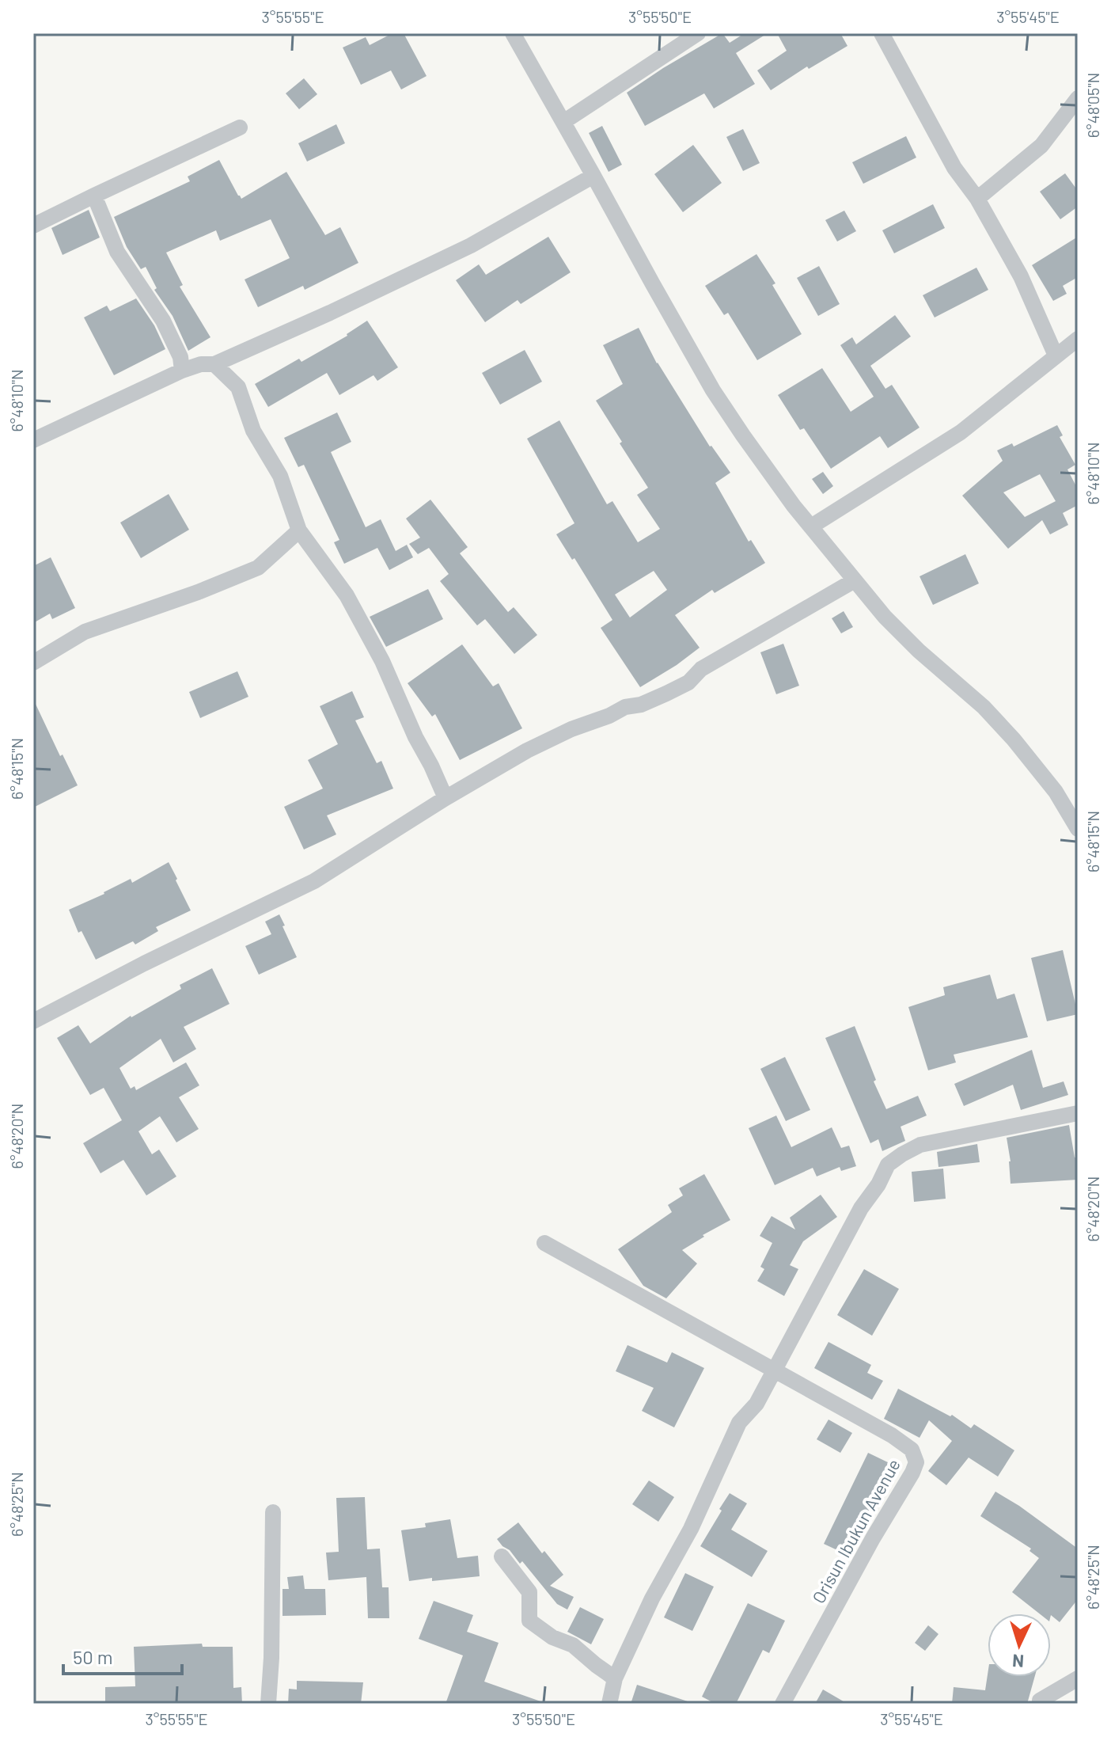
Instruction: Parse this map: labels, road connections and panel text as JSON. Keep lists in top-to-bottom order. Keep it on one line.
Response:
{"streets":{"street":["Orisun Ibukun Avenue"]},"scale_bar":"50 m","north":"bottom","coordinates":["3°55'55\"E","3°55'50\"E","3°55'45\"E","6°48'05\"N","6°48'10\"N","6°48'15\"N","6°48'20\"N","6°48'25\"N"]}
